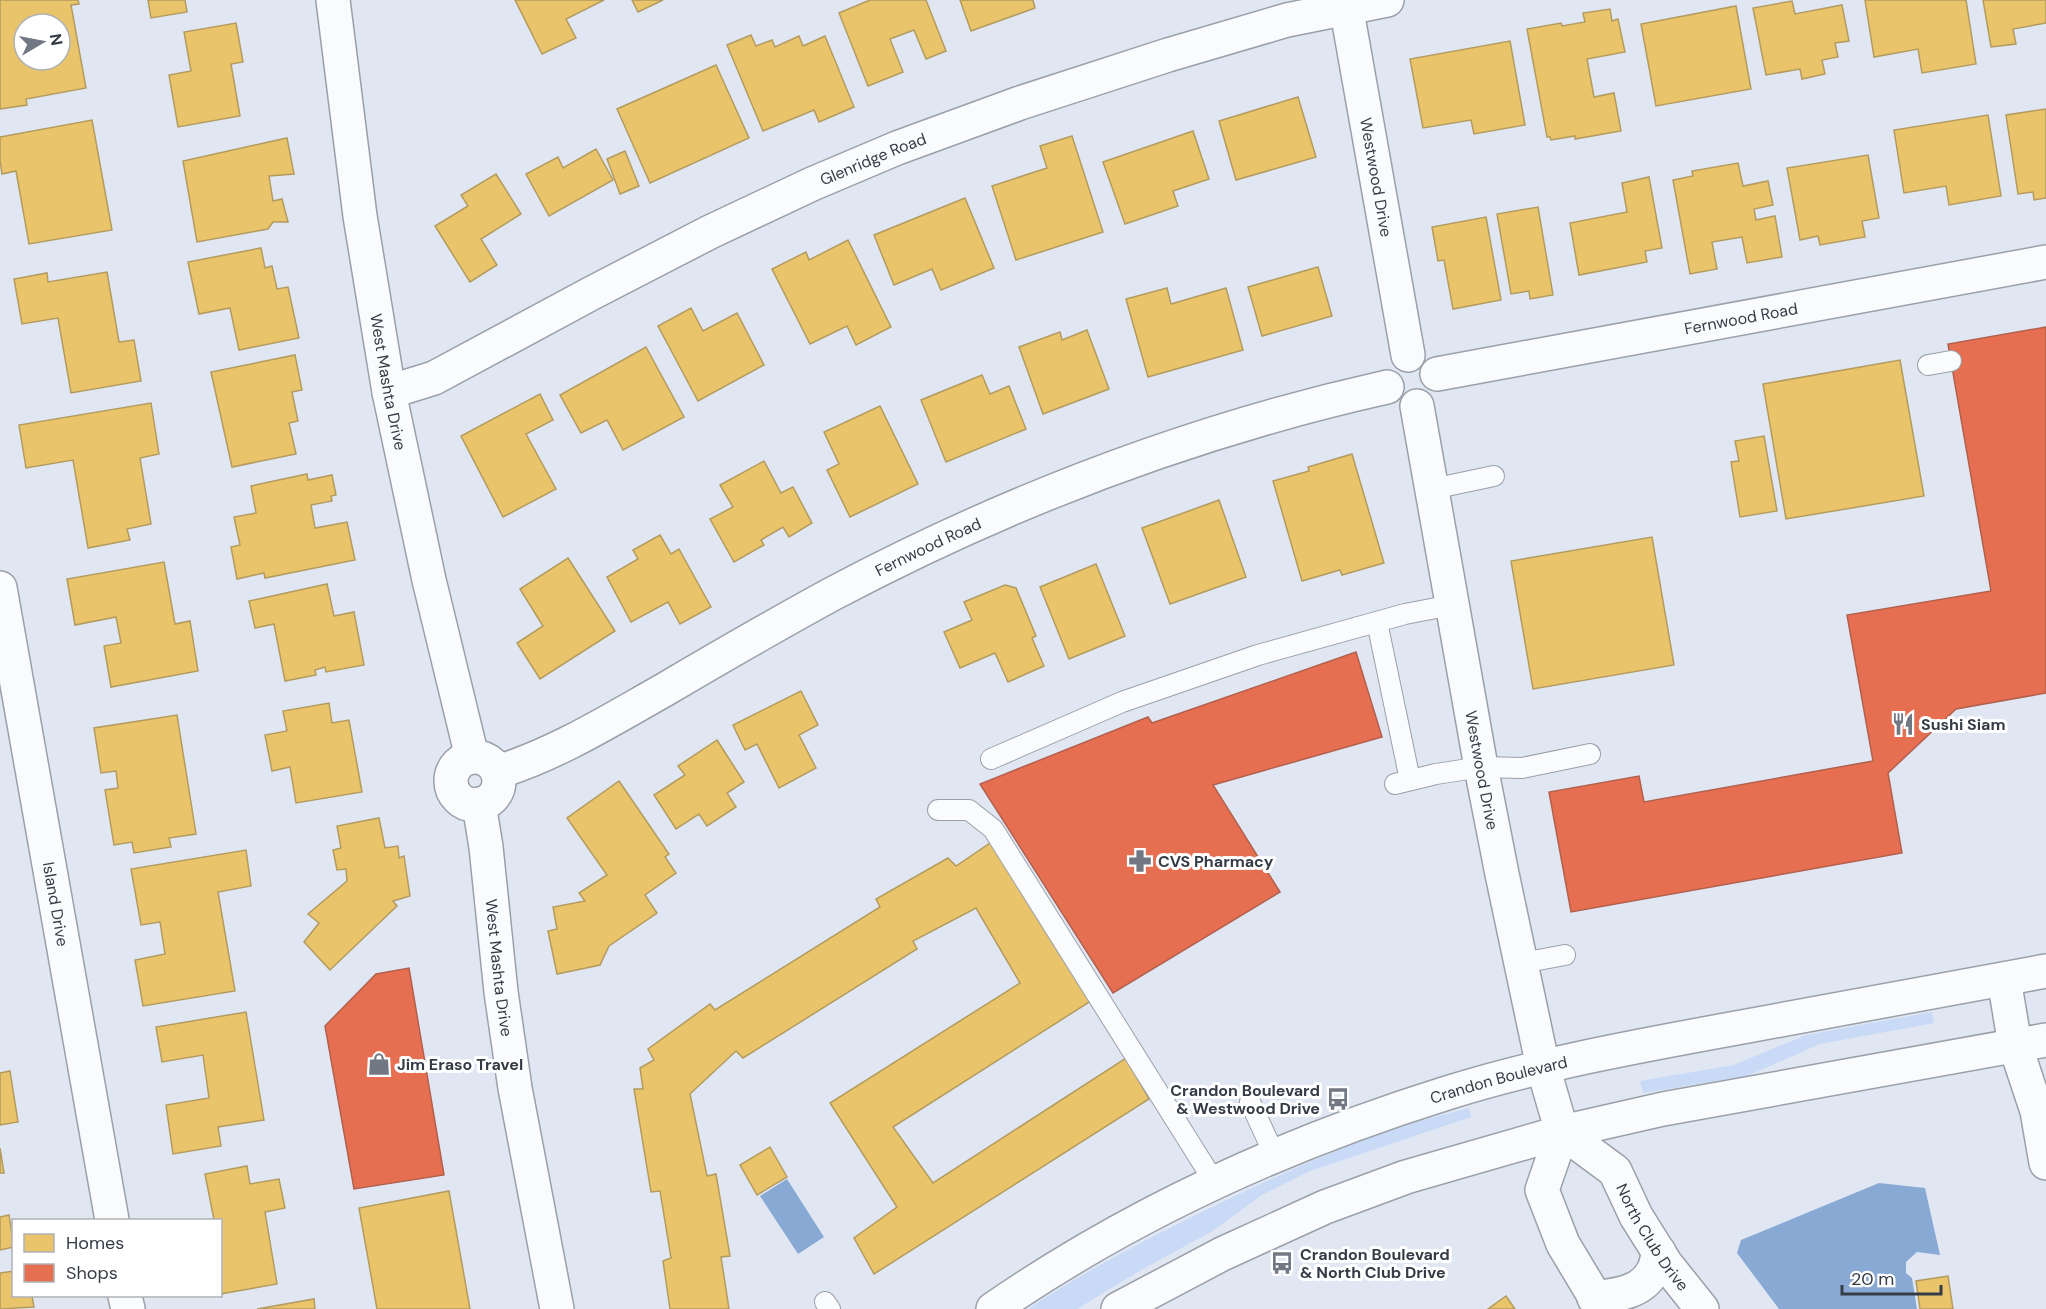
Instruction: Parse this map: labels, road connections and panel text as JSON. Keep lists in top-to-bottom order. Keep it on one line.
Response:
{"streets":{"street":["Glenridge Road","Westwood Drive","Fernwood Road","West Mashta Drive","Island Drive","Crandon Boulevard","North Club Drive"]},"crossings":[["Glenridge Road","Westwood Drive"],["Glenridge Road","West Mashta Drive"],["Westwood Drive","Fernwood Road"],["Westwood Drive","Crandon Boulevard"],["Westwood Drive","North Club Drive"],["Fernwood Road","West Mashta Drive"]],"places":{"restaurant":["Sushi Siam"],"pharmacy":["CVS Pharmacy"],"shop":["Jim Eraso Travel"],"bus stop":["Crandon Boulevard & Westwood Drive","Crandon Boulevard & North Club Drive"]},"legend":["Homes","Shops"],"scale_bar":"20 m","north":"right"}
